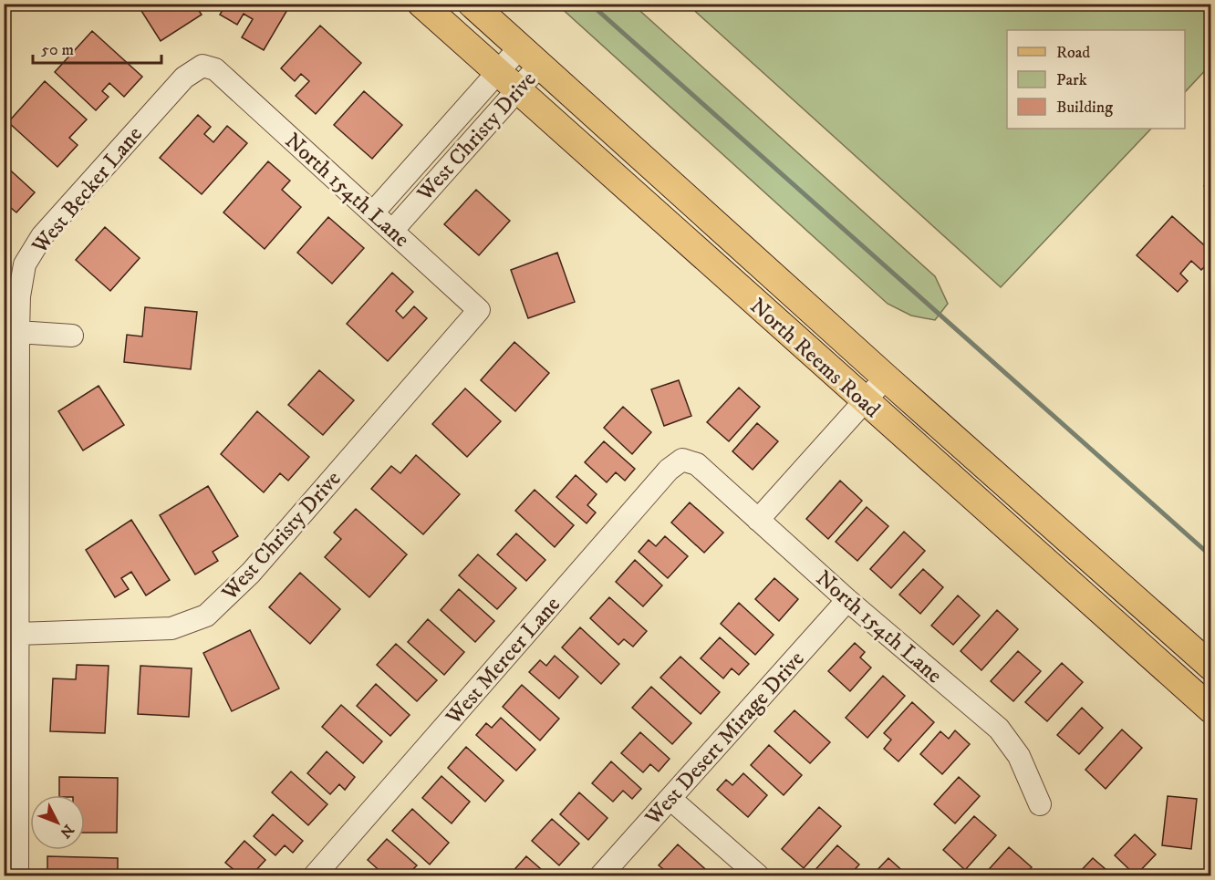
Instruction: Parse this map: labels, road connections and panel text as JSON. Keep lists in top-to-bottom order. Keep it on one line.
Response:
{"streets":{"main road":["North Reems Road"],"street":["West Christy Drive","West Becker Lane","North 154th Lane","West Mercer Lane","West Desert Mirage Drive"]},"crossings":[["West Christy Drive","West Becker Lane"],["West Christy Drive","North 154th Lane"],["West Christy Drive","North Reems Road"],["West Becker Lane","North 154th Lane"],["North 154th Lane","West Mercer Lane"],["North 154th Lane","West Desert Mirage Drive"]],"legend":["Road","Park","Building"],"scale_bar":"50 m","north":"bottom right"}
